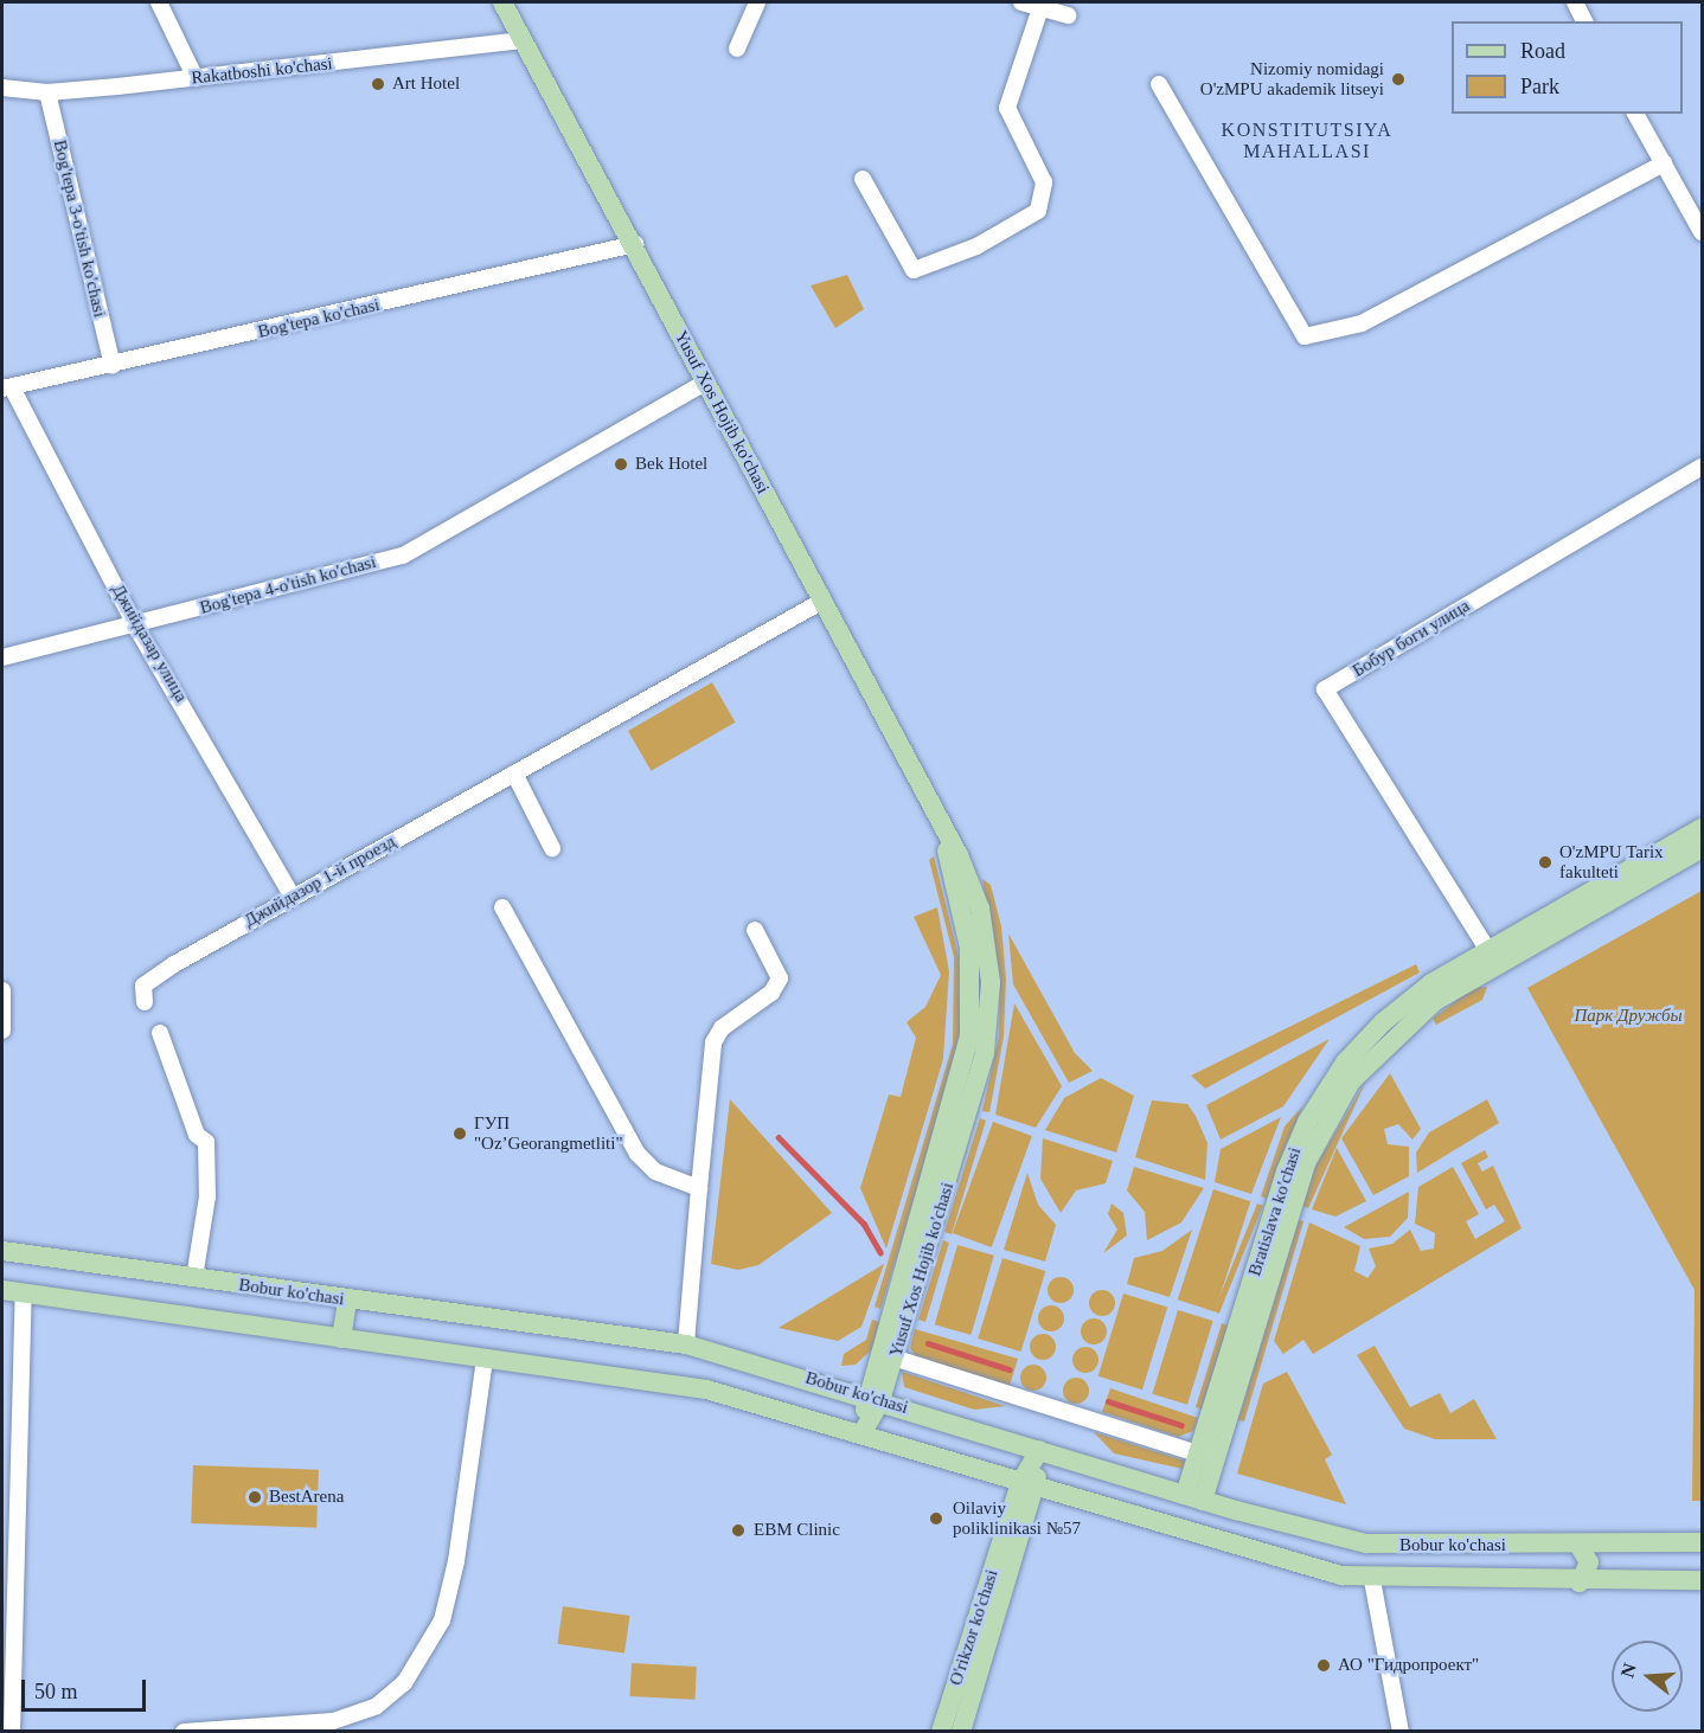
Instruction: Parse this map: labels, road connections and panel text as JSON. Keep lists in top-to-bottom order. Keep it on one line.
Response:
{"streets":{"main road":["Yusuf Xos Hojib ko'chasi","Bratislava ko'chasi","Bobur ko'chasi","O'rikzor ko'chasi"],"street":["Rakatboshi ko'chasi","Bog'tepa 3-o'tish ko'chasi","Bog'tepa ko'chasi","Bog'tepa 4-o'tish ko'chasi","Бобур боги улица","Джийдазар улица","Джийдазор 1-й проезд"]},"crossings":[["Rakatboshi ko'chasi","Bog'tepa 3-o'tish ko'chasi"],["Rakatboshi ko'chasi","Yusuf Xos Hojib ko'chasi"],["Bog'tepa 3-o'tish ko'chasi","Bog'tepa ko'chasi"],["Bog'tepa ko'chasi","Yusuf Xos Hojib ko'chasi"],["Bog'tepa ko'chasi","Джийдазар улица"],["Yusuf Xos Hojib ko'chasi","Bog'tepa 4-o'tish ko'chasi"],["Yusuf Xos Hojib ko'chasi","Джийдазор 1-й проезд"],["Yusuf Xos Hojib ko'chasi","Bobur ko'chasi"],["Bog'tepa 4-o'tish ko'chasi","Джийдазар улица"],["Бобур боги улица","Bratislava ko'chasi"],["Джийдазар улица","Джийдазор 1-й проезд"],["Bratislava ko'chasi","Bobur ko'chasi"],["Bobur ko'chasi","O'rikzor ko'chasi"]],"districts":["KONSTITUTSIYA MAHALLASI"],"parks":["Парк Дружбы"],"places":["Nizomiy nomidagi O'zMPU akademik litseyi","Art Hotel","Bek Hotel","O'zMPU Tarix fakulteti","ГУП \"Oz’Georangmetliti\"","BestArena","Oilaviy poliklinikasi №57","EBM Clinic","АО \"Гидропроект\""],"legend":["Road","Park"],"scale_bar":"50 m","north":"left"}
